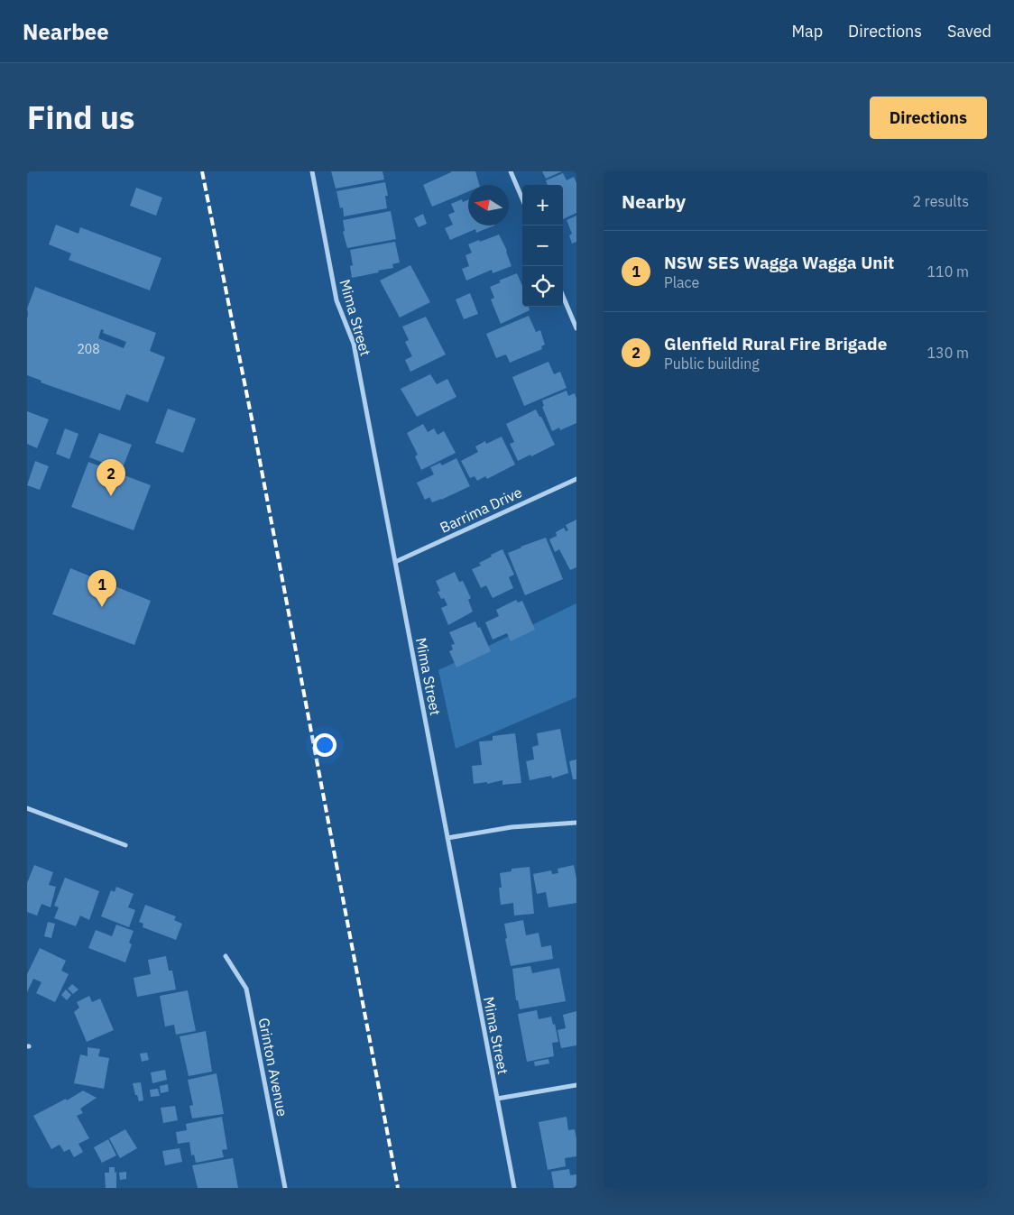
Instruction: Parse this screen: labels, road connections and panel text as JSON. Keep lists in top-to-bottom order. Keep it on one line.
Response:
{"streets":{"street":["Mima Street","Barrima Drive","Grinton Avenue"]},"crossings":[["Mima Street","Barrima Drive"]],"house_numbers":["208"],"north":"left","page":{"header":"Nearbee","nav":["Map","Directions","Saved"],"title":"Find us","buttons":"Directions","heading":["Nearby","2 results"],"map_buttons":["+","−"],"list":[{"mark":"1","name":"NSW SES Wagga Wagga Unit","note":"Place","value":"110 m"},{"mark":"2","name":"Glenfield Rural Fire Brigade","note":"Public building","value":"130 m"}],"pins":["2","1"]}}
